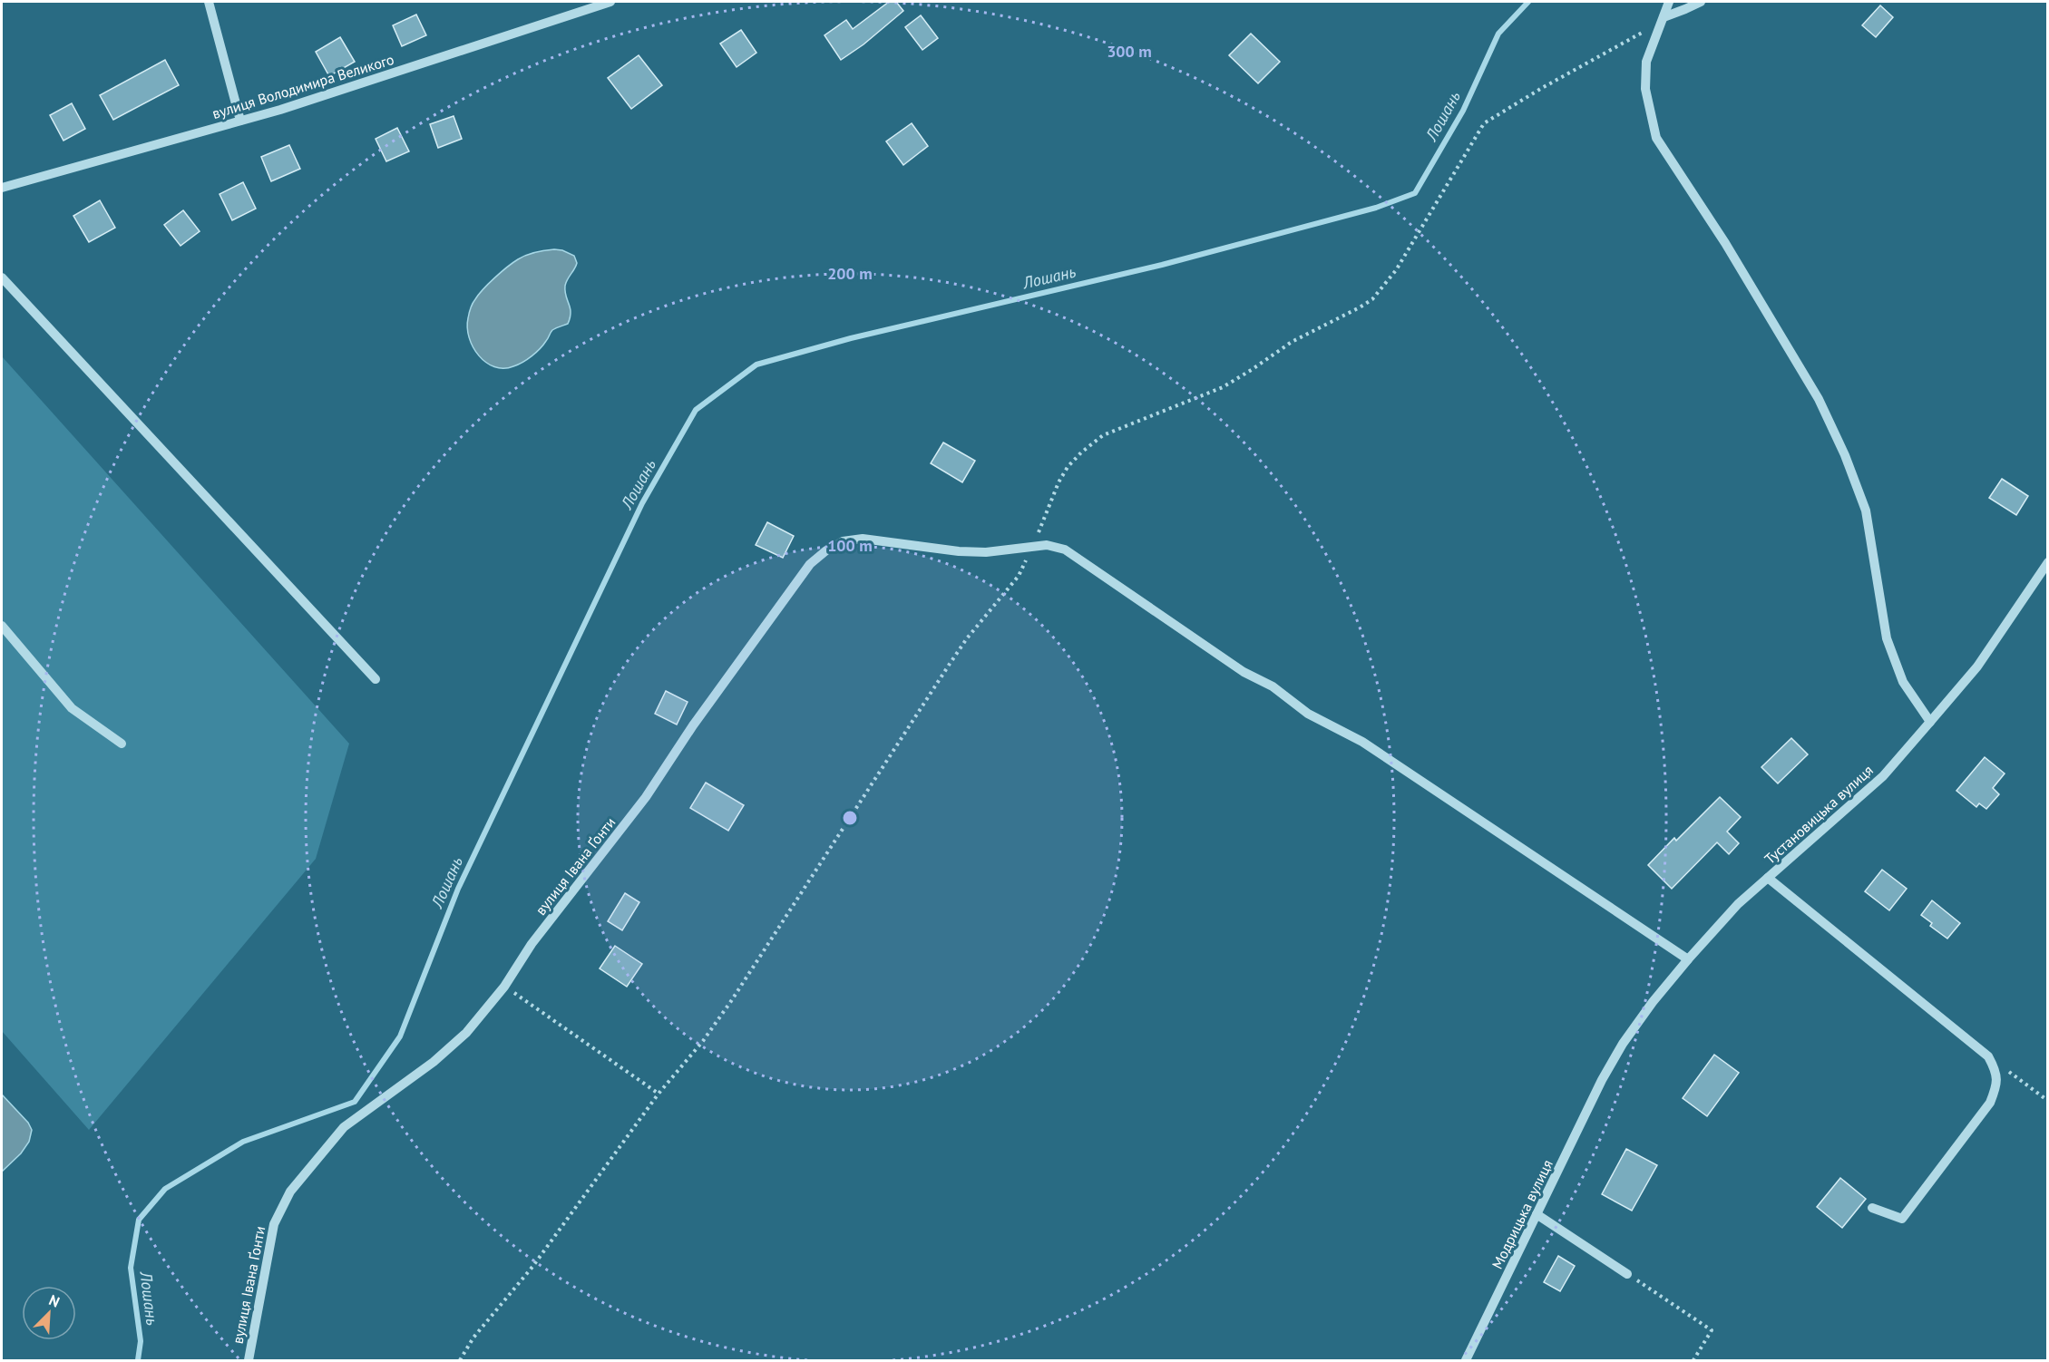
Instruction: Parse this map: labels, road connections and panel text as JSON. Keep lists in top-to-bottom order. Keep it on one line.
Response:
{"streets":{"street":["вулиця Володимира Великого","Тустановицька вулиця","вулиця Івана Ґонти","Модрицька вулиця"]},"crossings":[["Тустановицька вулиця","вулиця Івана Ґонти"],["Тустановицька вулиця","Модрицька вулиця"]],"water":["Лошань"],"north":"top right","rings":["300 m","200 m","100 m"]}
